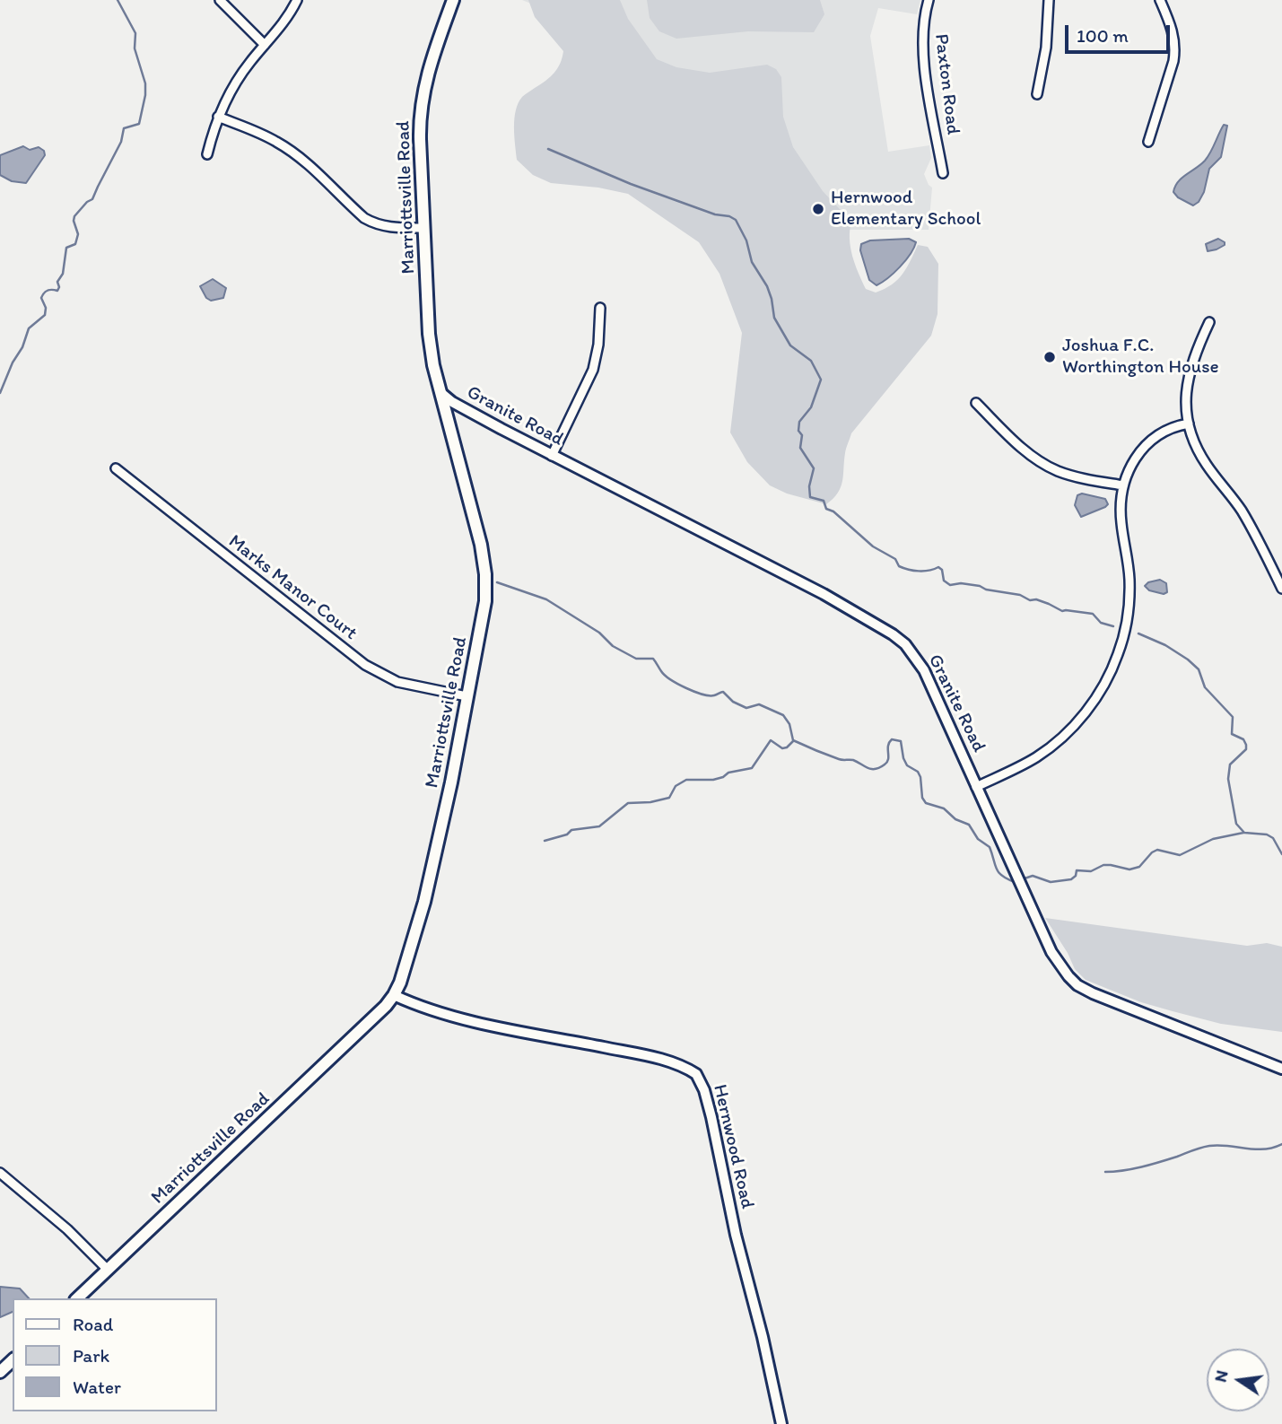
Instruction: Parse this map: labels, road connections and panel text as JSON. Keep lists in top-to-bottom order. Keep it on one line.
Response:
{"streets":{"main road":["Marriottsville Road"],"street":["Paxton Road","Granite Road","Marks Manor Court","Hernwood Road"]},"crossings":[["Marriottsville Road","Granite Road"],["Marriottsville Road","Marks Manor Court"],["Marriottsville Road","Hernwood Road"]],"places":["Hernwood Elementary School","Joshua F.C. Worthington House"],"legend":["Road","Park","Water"],"scale_bar":"100 m","north":"left"}
